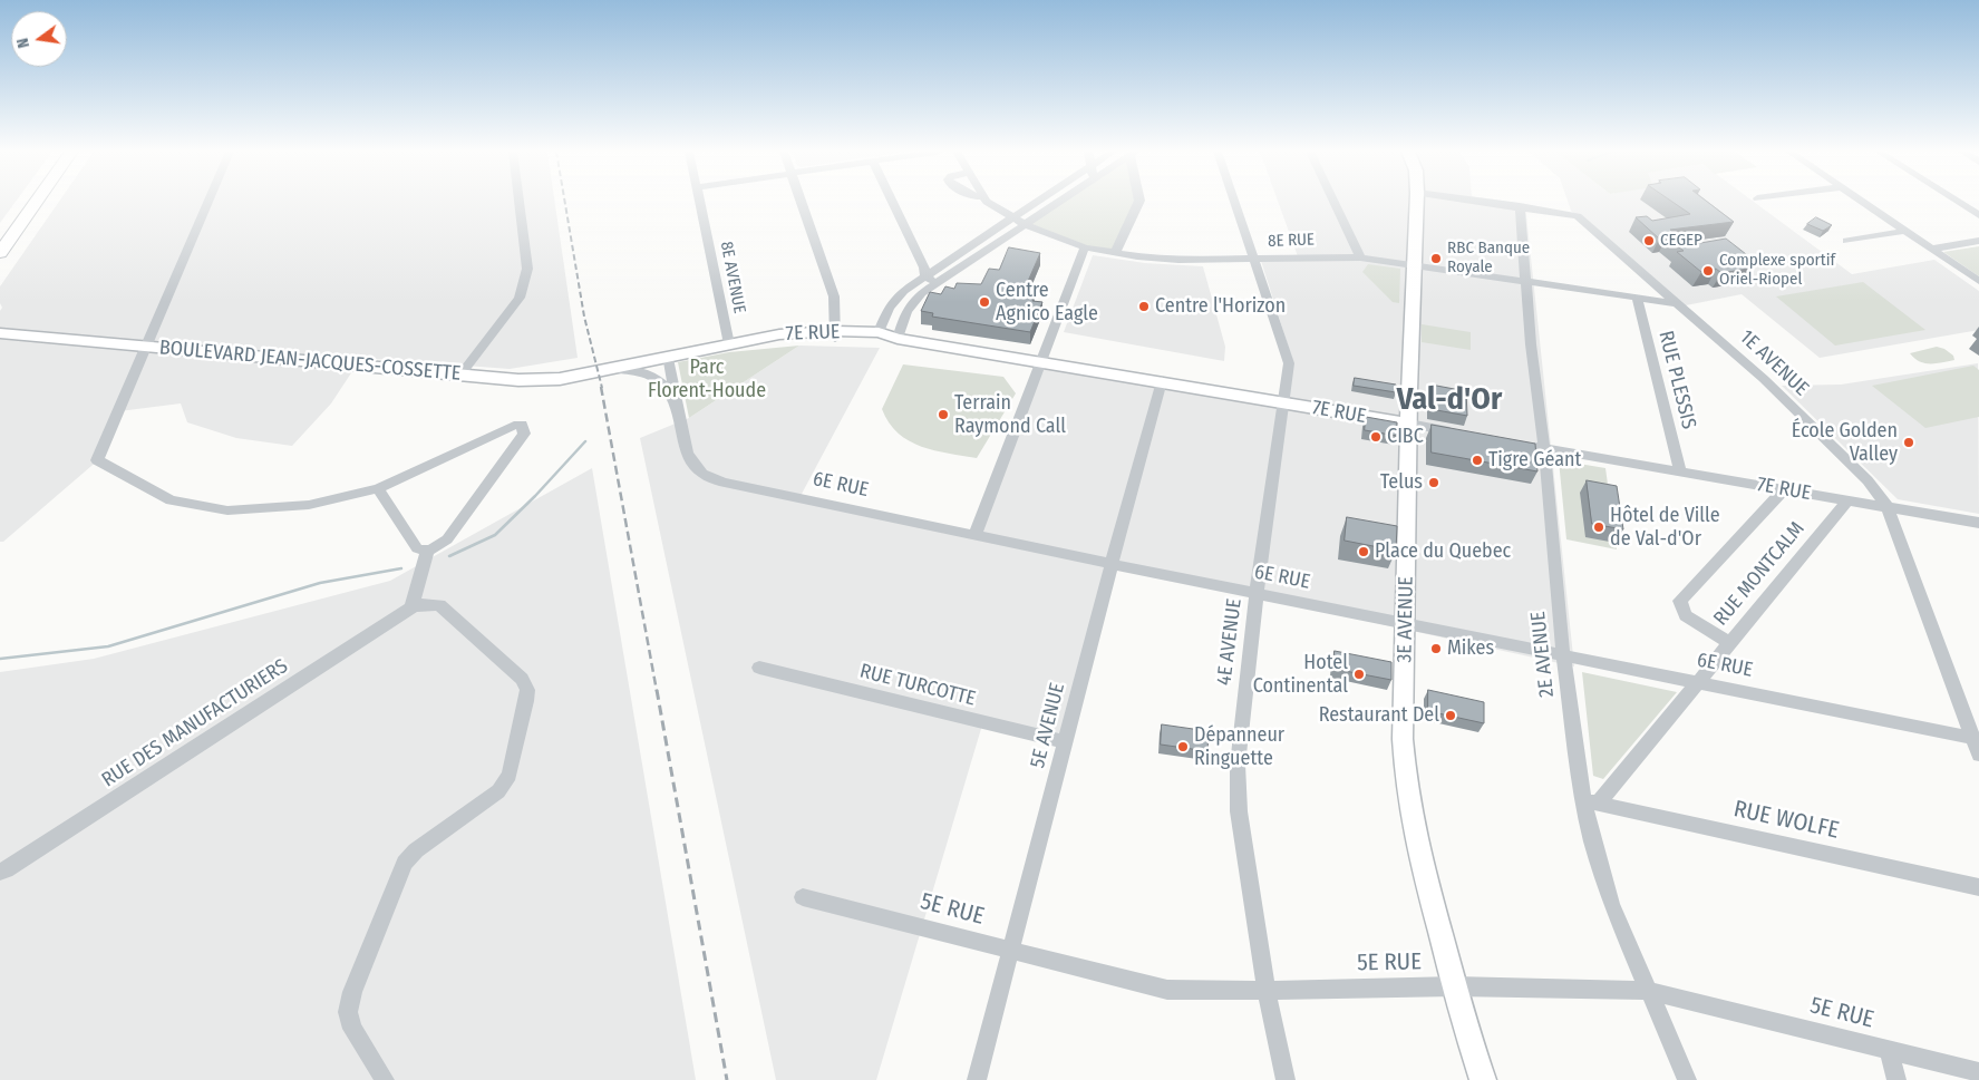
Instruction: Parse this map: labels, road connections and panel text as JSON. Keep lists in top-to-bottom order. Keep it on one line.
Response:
{"streets":{"main road":["7E RUE","BOULEVARD JEAN-JACQUES-COSSETTE","3E AVENUE"],"street":["8E RUE","8E AVENUE","1E AVENUE","RUE PLESSIS","6E RUE","RUE MONTCALM","4E AVENUE","2E AVENUE","RUE TURCOTTE","RUE DES MANUFACTURIERS","5E AVENUE","RUE WOLFE","5E RUE"]},"crossings":[["8E RUE","1E AVENUE"],["8E RUE","RUE PLESSIS"],["8E RUE","3E AVENUE"],["8E RUE","4E AVENUE"],["8E RUE","2E AVENUE"],["8E AVENUE","7E RUE"],["7E RUE","BOULEVARD JEAN-JACQUES-COSSETTE"],["7E RUE","1E AVENUE"],["7E RUE","RUE PLESSIS"],["7E RUE","6E RUE"],["7E RUE","RUE MONTCALM"],["7E RUE","3E AVENUE"],["7E RUE","4E AVENUE"],["7E RUE","2E AVENUE"],["7E RUE","5E AVENUE"],["1E AVENUE","6E RUE"],["1E AVENUE","2E AVENUE"],["6E RUE","RUE MONTCALM"],["6E RUE","3E AVENUE"],["6E RUE","4E AVENUE"],["6E RUE","2E AVENUE"],["6E RUE","5E AVENUE"],["RUE MONTCALM","2E AVENUE"],["RUE MONTCALM","RUE WOLFE"],["3E AVENUE","5E RUE"],["4E AVENUE","5E RUE"],["2E AVENUE","RUE WOLFE"],["2E AVENUE","5E RUE"],["RUE TURCOTTE","5E AVENUE"],["5E AVENUE","5E RUE"]],"districts":["Val-d'Or"],"parks":["Parc Florent-Houde"],"places":["CEGEP","RBC Banque Royale","Complexe sportif Oriel-Riopel","Centre Agnico Eagle","Centre l'Horizon","Terrain Raymond Call","CIBC","École Golden Valley","Tigre Géant","Telus","Hôtel de Ville de Val-d'Or","Place du Quebec","Mikes","Hotel Continental","Restaurant Del","Dépanneur Ringuette"],"north":"left"}
